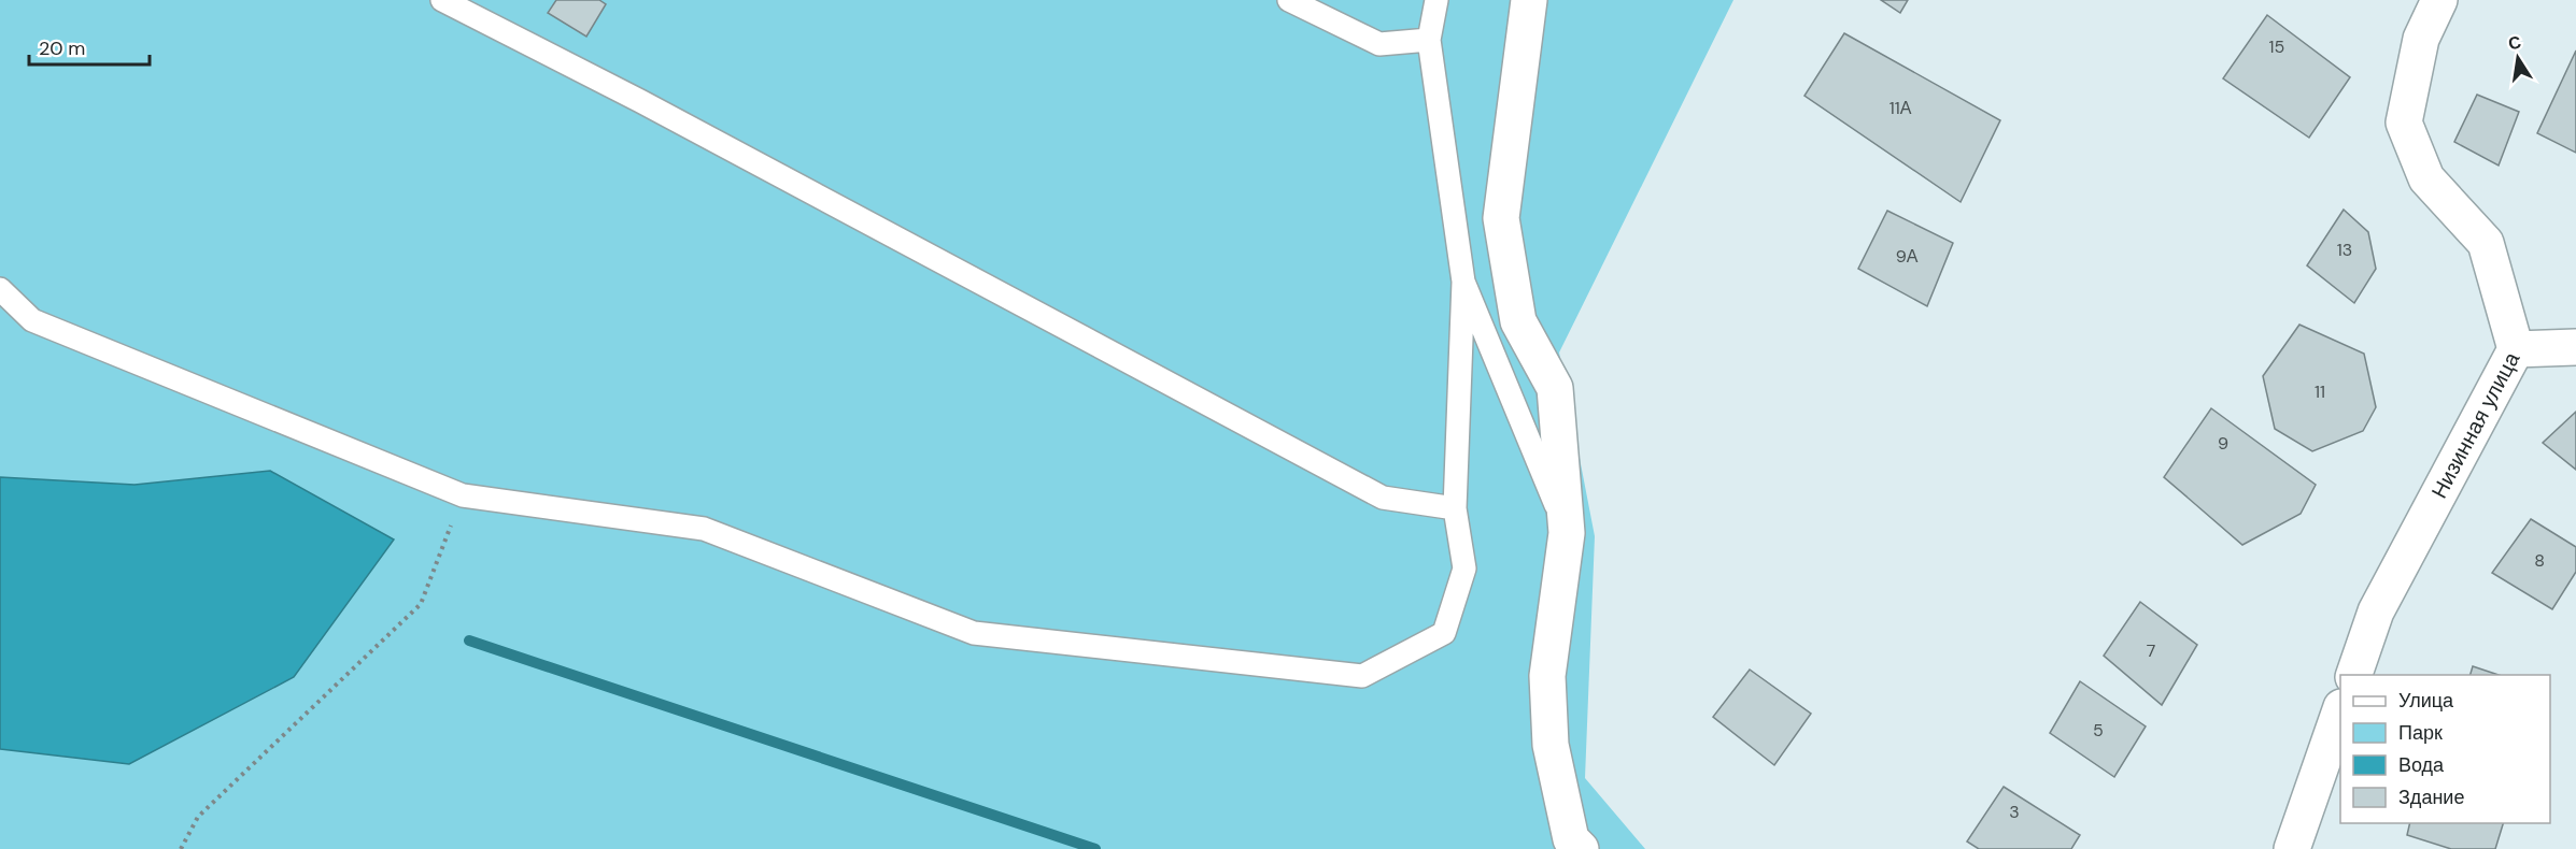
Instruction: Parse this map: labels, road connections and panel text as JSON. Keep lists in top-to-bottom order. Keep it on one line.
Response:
{"streets":{"street":["Низинная улица"]},"house_numbers":["15","11А","13","9А","11","9","8","7","5","3"],"legend":["Улица","Парк","Вода","Здание"],"scale_bar":"20 m","north":"top"}
